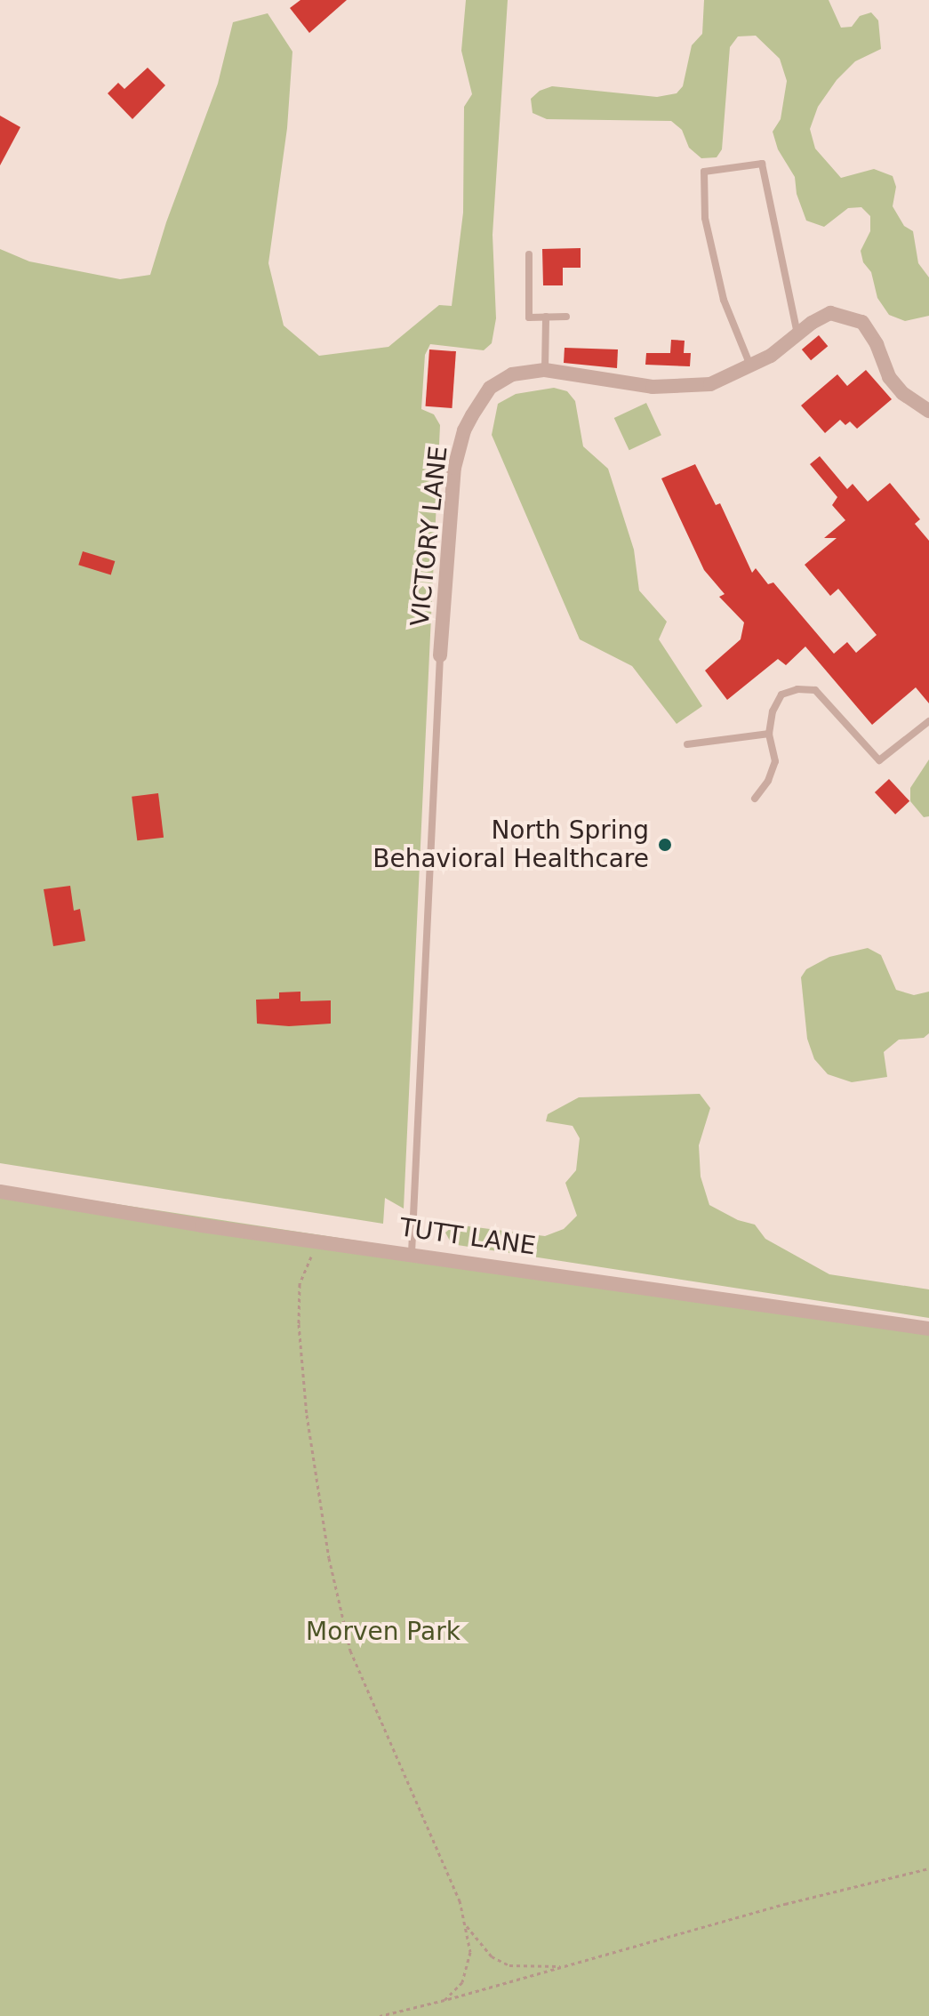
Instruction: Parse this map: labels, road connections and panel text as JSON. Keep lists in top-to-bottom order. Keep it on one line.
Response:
{"streets":{"street":["VICTORY LANE","TUTT LANE"]},"parks":["Morven Park"],"places":["North Spring Behavioral Healthcare"]}
